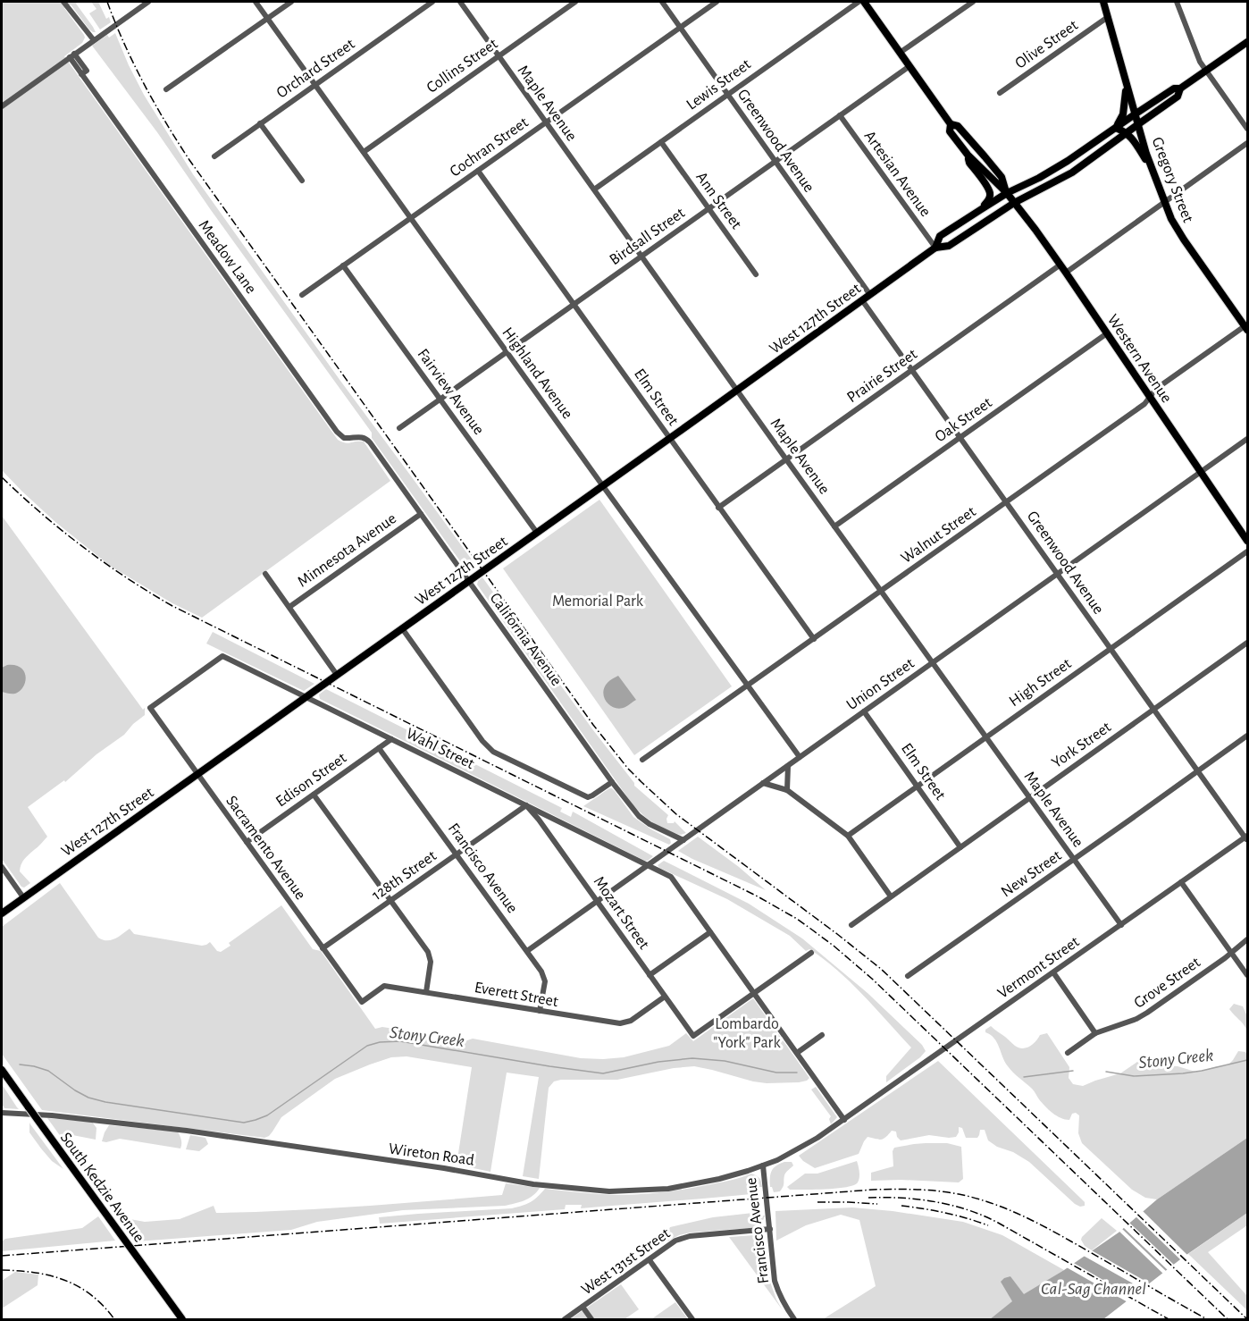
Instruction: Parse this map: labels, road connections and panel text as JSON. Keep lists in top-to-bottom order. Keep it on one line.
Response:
{"streets":{"main road":["Gregory Street","West 127th Street","Western Avenue","South Kedzie Avenue"],"street":["Olive Street","Collins Street","Orchard Street","Lewis Street","Maple Avenue","Greenwood Avenue","Cochran Street","Artesian Avenue","Ann Street","Birdsall Street","Meadow Lane","Highland Avenue","Prairie Street","Fairview Avenue","Elm Street","Oak Street","Walnut Street","Minnesota Avenue","California Avenue","High Street","Union Street","York Street","Wahl Street","Edison Street","Sacramento Avenue","Francisco Avenue","New Street","128th Street","Mozart Street","Vermont Street","Grove Street","Everett Street","Wireton Road","West 131st Street"]},"crossings":[["Olive Street","Gregory Street"],["Collins Street","Maple Avenue"],["Collins Street","Highland Avenue"],["Orchard Street","Highland Avenue"],["Lewis Street","Maple Avenue"],["Lewis Street","Greenwood Avenue"],["Lewis Street","Ann Street"],["Maple Avenue","Cochran Street"],["Maple Avenue","Birdsall Street"],["Maple Avenue","West 127th Street"],["Maple Avenue","Prairie Street"],["Maple Avenue","Oak Street"],["Maple Avenue","Walnut Street"],["Maple Avenue","High Street"],["Maple Avenue","Union Street"],["Maple Avenue","York Street"],["Maple Avenue","New Street"],["Maple Avenue","Vermont Street"],["Greenwood Avenue","Cochran Street"],["Greenwood Avenue","Birdsall Street"],["Greenwood Avenue","West 127th Street"],["Greenwood Avenue","Prairie Street"],["Greenwood Avenue","Oak Street"],["Greenwood Avenue","Walnut Street"],["Greenwood Avenue","High Street"],["Greenwood Avenue","Union Street"],["Greenwood Avenue","York Street"],["Greenwood Avenue","New Street"],["Greenwood Avenue","Vermont Street"],["Cochran Street","Highland Avenue"],["Cochran Street","Fairview Avenue"],["Cochran Street","Elm Street"],["Artesian Avenue","Birdsall Street"],["Artesian Avenue","West 127th Street"],["Gregory Street","West 127th Street"],["Gregory Street","Walnut Street"],["Ann Street","Birdsall Street"],["Birdsall Street","Western Avenue"],["Birdsall Street","Highland Avenue"],["Birdsall Street","Fairview Avenue"],["Birdsall Street","Elm Street"],["Meadow Lane","California Avenue"],["West 127th Street","Western Avenue"],["West 127th Street","Highland Avenue"],["West 127th Street","Fairview Avenue"],["West 127th Street","Elm Street"],["West 127th Street","California Avenue"],["West 127th Street","Wahl Street"],["West 127th Street","Sacramento Avenue"],["Western Avenue","Prairie Street"],["Western Avenue","Oak Street"],["Western Avenue","Walnut Street"],["Western Avenue","Union Street"],["Highland Avenue","Walnut Street"],["Highland Avenue","Union Street"],["Prairie Street","Elm Street"],["Elm Street","Walnut Street"],["Elm Street","High Street"],["Elm Street","Union Street"],["Elm Street","York Street"],["Minnesota Avenue","California Avenue"],["California Avenue","Union Street"],["Union Street","Wahl Street"],["Union Street","Francisco Avenue"],["Union Street","Mozart Street"],["Wahl Street","Edison Street"],["Wahl Street","Sacramento Avenue"],["Wahl Street","128th Street"],["Wahl Street","Mozart Street"],["Edison Street","Sacramento Avenue"],["Edison Street","Francisco Avenue"],["Sacramento Avenue","128th Street"],["Sacramento Avenue","Everett Street"],["Francisco Avenue","128th Street"],["Francisco Avenue","Everett Street"],["Francisco Avenue","Wireton Road"],["Francisco Avenue","West 131st Street"],["128th Street","Mozart Street"],["Mozart Street","Everett Street"],["Vermont Street","Wireton Road"]],"water":["Stony Creek","Cal-Sag Channel"],"parks":["Memorial Park","Lombardo \"York\" Park"]}
